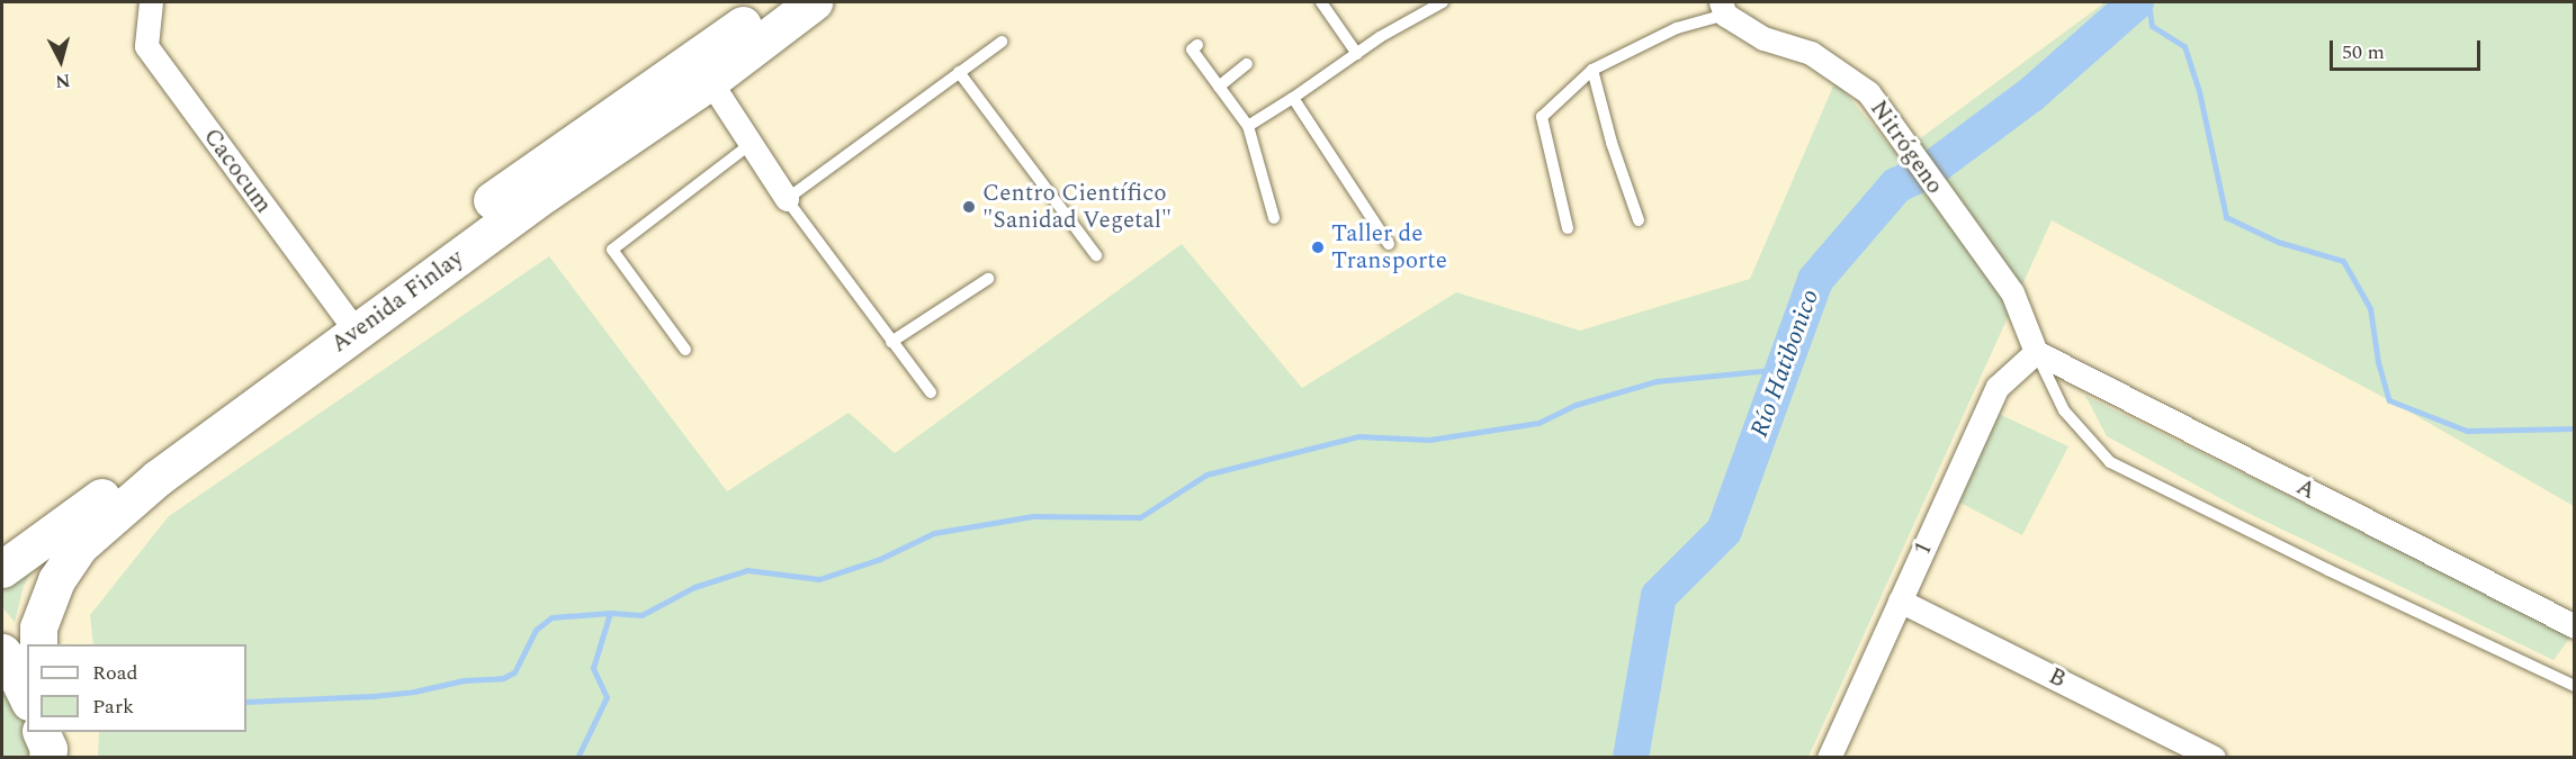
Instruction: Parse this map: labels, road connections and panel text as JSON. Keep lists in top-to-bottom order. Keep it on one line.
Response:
{"streets":{"main road":["Avenida Finlay"],"street":["Nitrógeno","Cacocum","A","1","B"]},"crossings":[["Nitrógeno","A"],["Nitrógeno","1"],["Cacocum","Avenida Finlay"],["A","1"],["1","B"]],"water":["Río Hatibonico"],"places":["Centro Científico \"Sanidad Vegetal\"","Taller de Transporte"],"legend":["Road","Park"],"scale_bar":"50 m","north":"bottom"}
